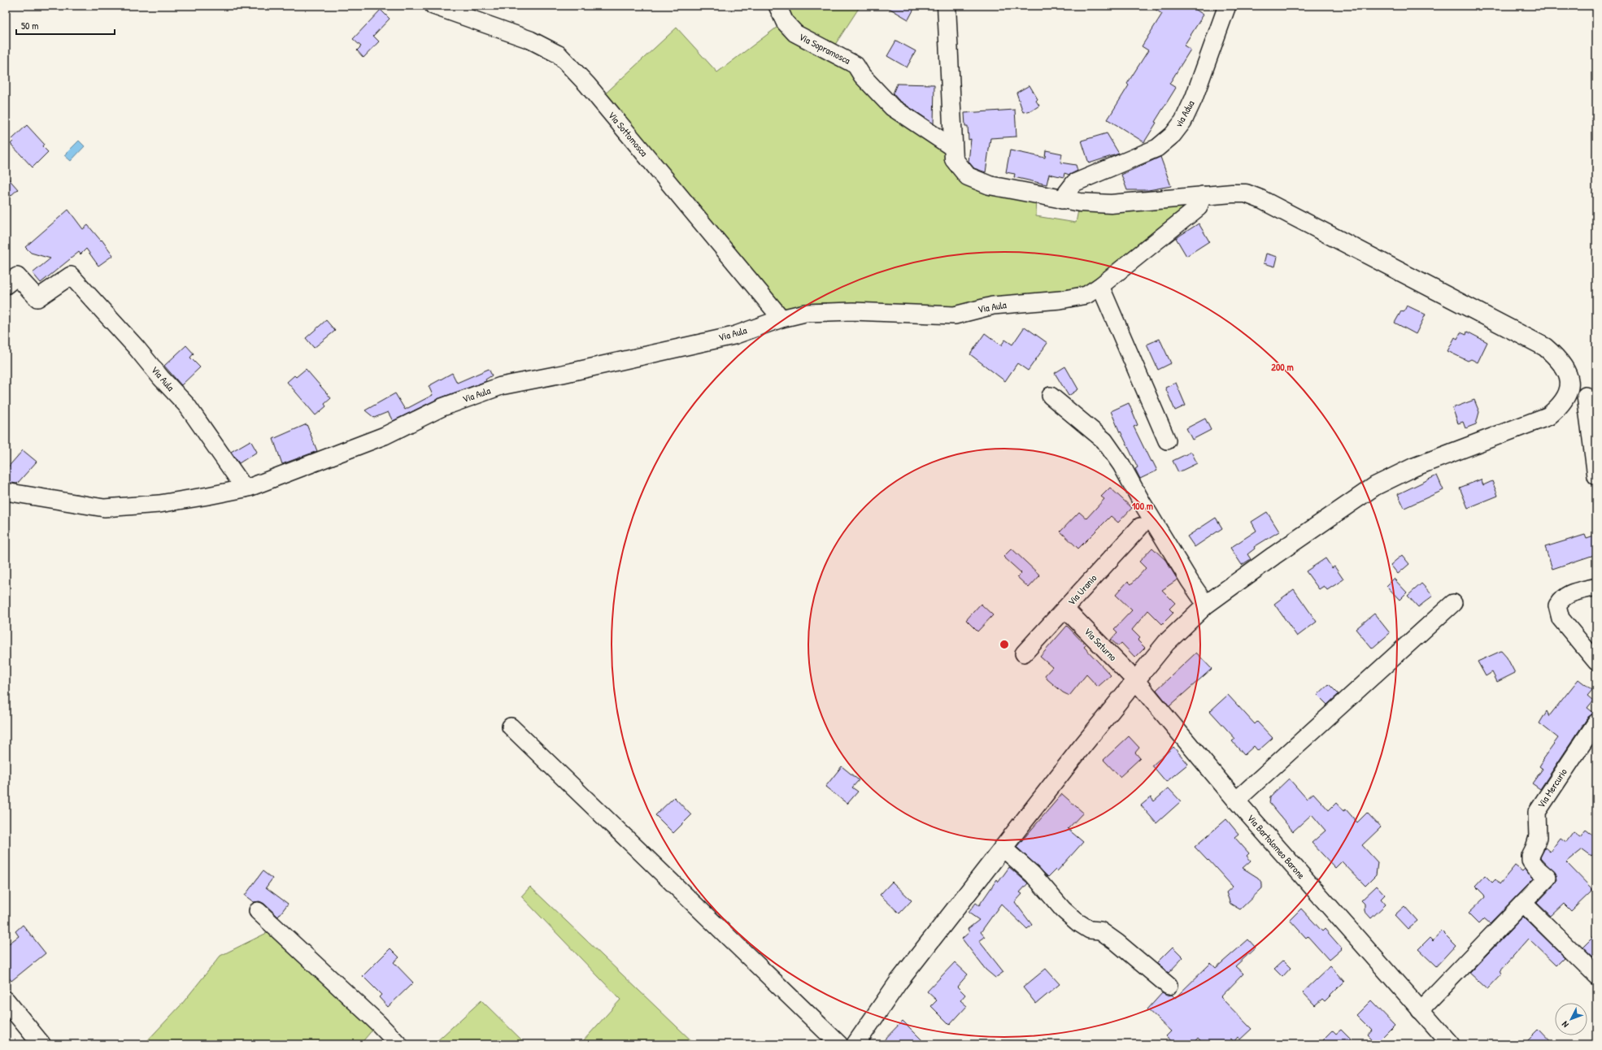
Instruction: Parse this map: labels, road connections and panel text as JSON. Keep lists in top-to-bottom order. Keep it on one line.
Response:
{"streets":{"street":["Via Sopramosca","via Adua","Via Sottomosca","Via Aula","Via Uranio","Via Saturno","Via Mercurio","Via Bartolomeo Barone"]},"crossings":[["Via Sottomosca","Via Aula"],["Via Uranio","Via Saturno"],["Via Saturno","Via Bartolomeo Barone"],["Via Mercurio","Via Bartolomeo Barone"]],"scale_bar":"50 m","north":"bottom left","rings":["200 m","100 m"]}
